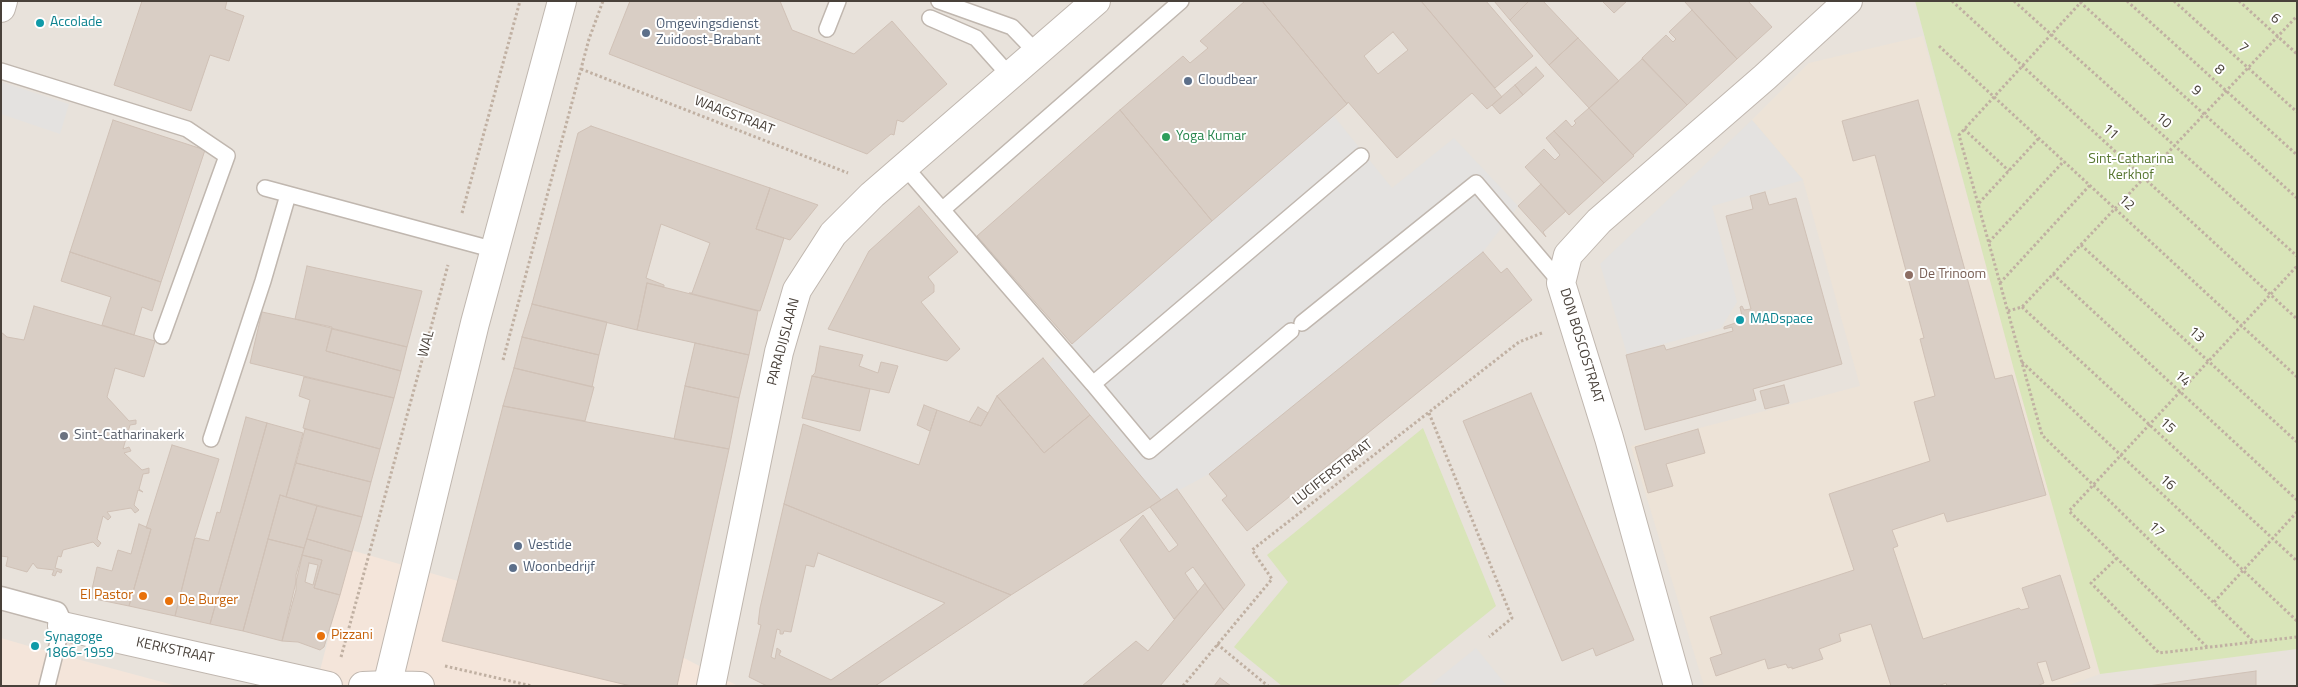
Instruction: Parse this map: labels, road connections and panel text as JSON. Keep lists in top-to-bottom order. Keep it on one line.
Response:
{"streets":{"street":["PARADIJSLAAN","DON BOSCOSTRAAT","KERKSTRAAT"],"path":["6","7","8","9","WAAGSTRAAT","10","11","12","13","WAL","14","15","LUCIFERSTRAAT","16","17"]},"crossings":[["WAAGSTRAAT","PARADIJSLAAN"],["WAL","KERKSTRAAT"],["DON BOSCOSTRAAT","LUCIFERSTRAAT"],["16","17"]],"parks":["Sint-Catharina Kerkhof"],"places":["Accolade","Omgevingsdienst Zuidoost-Brabant","Cloudbear","Yoga Kumar","De Trinoom","MADspace","Sint-Catharinakerk","Vestide","Woonbedrijf","El Pastor","De Burger","Pizzani","Synagoge 1866-1959"]}
